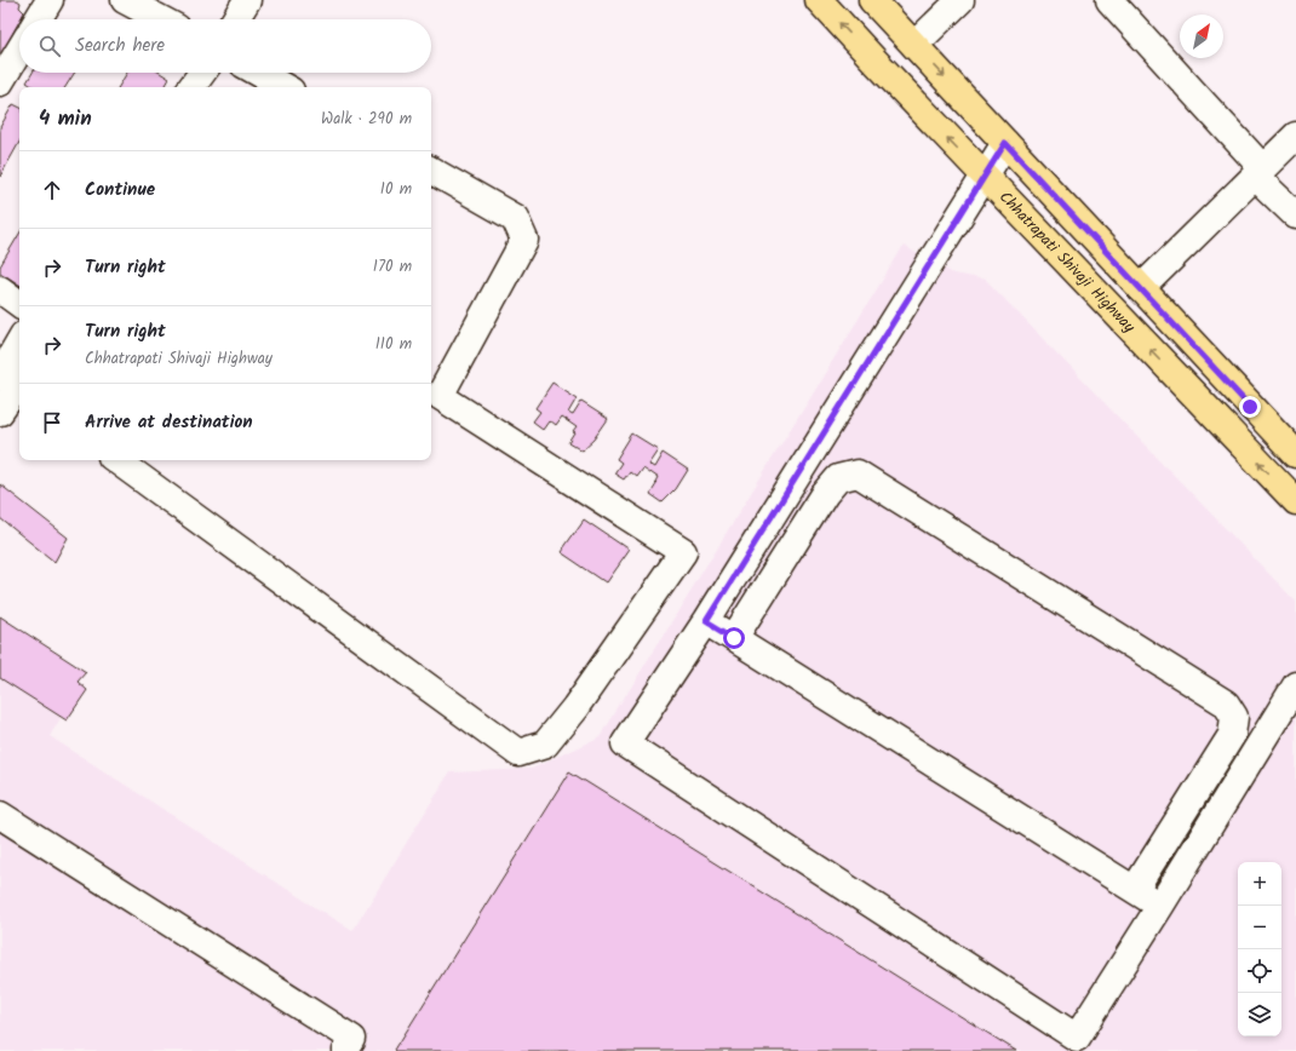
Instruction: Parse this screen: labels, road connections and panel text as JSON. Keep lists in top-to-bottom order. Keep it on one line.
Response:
{"streets":{"main road":["Chhatrapati Shivaji Highway"]},"north":"top right","page":{"search":"Search here","heading":["4 min","Walk · 290 m"],"list":[["Continue","10 m"],["Turn right","170 m"],["Turn right","Chhatrapati Shivaji Highway","110 m"],"Arrive at destination"],"map_buttons":["+","−"]}}
